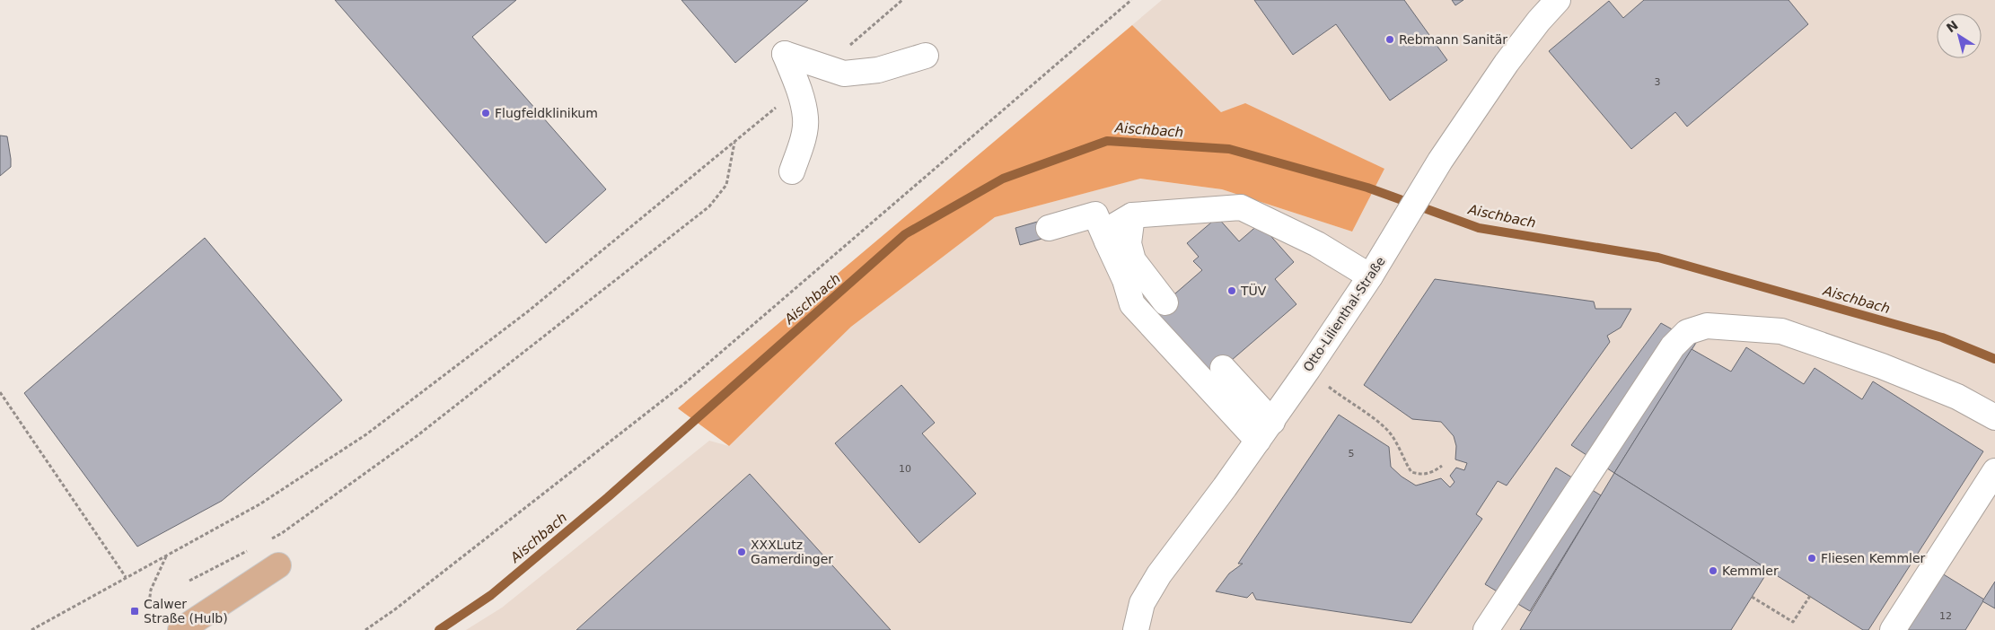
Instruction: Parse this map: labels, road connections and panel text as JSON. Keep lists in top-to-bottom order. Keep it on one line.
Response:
{"streets":{"street":["Otto-Lilienthal-Straße"]},"water":["Aischbach"],"places":{"other":["Rebmann Sanitär","Flugfeldklinikum","TÜV","XXXLutz Gamerdinger","Fliesen Kemmler","Kemmler"],"transit":["Calwer Straße (Hulb)"]},"house_numbers":["3","5","10","12"],"north":"top left"}
